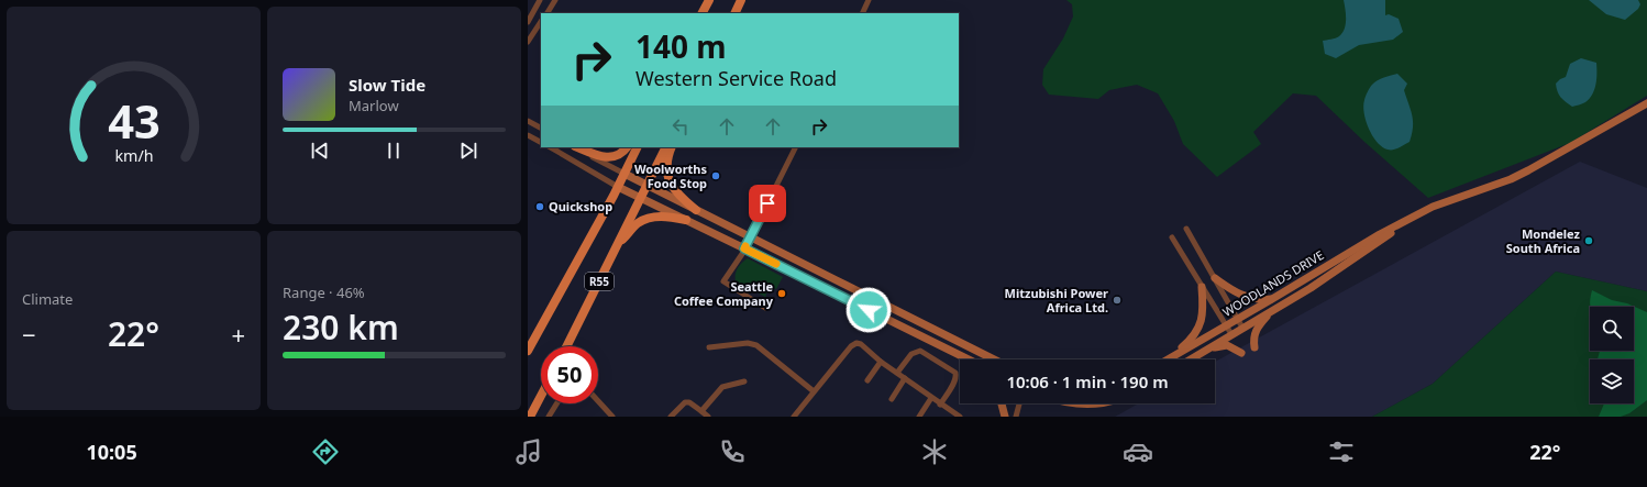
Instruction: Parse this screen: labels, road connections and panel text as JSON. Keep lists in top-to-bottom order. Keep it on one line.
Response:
{"streets":{"main road":["R55","WOODLANDS DRIVE"]},"places":["Woolworths Food Stop","Quickshop","Mondelez South Africa","Seattle Coffee Company","Mitzubishi Power Africa Ltd."],"page":{"turn":["140 m","Western Service Road"],"song":["Slow Tide","Marlow"],"tile":["Climate",["Range · 46%","230 km"]],"heat":["−","22°","+"],"limit":"50","trip":"10:06 · 1 min · 190 m","tabs":["10:05","22°"],"gauge":["43","km/h"]}}
